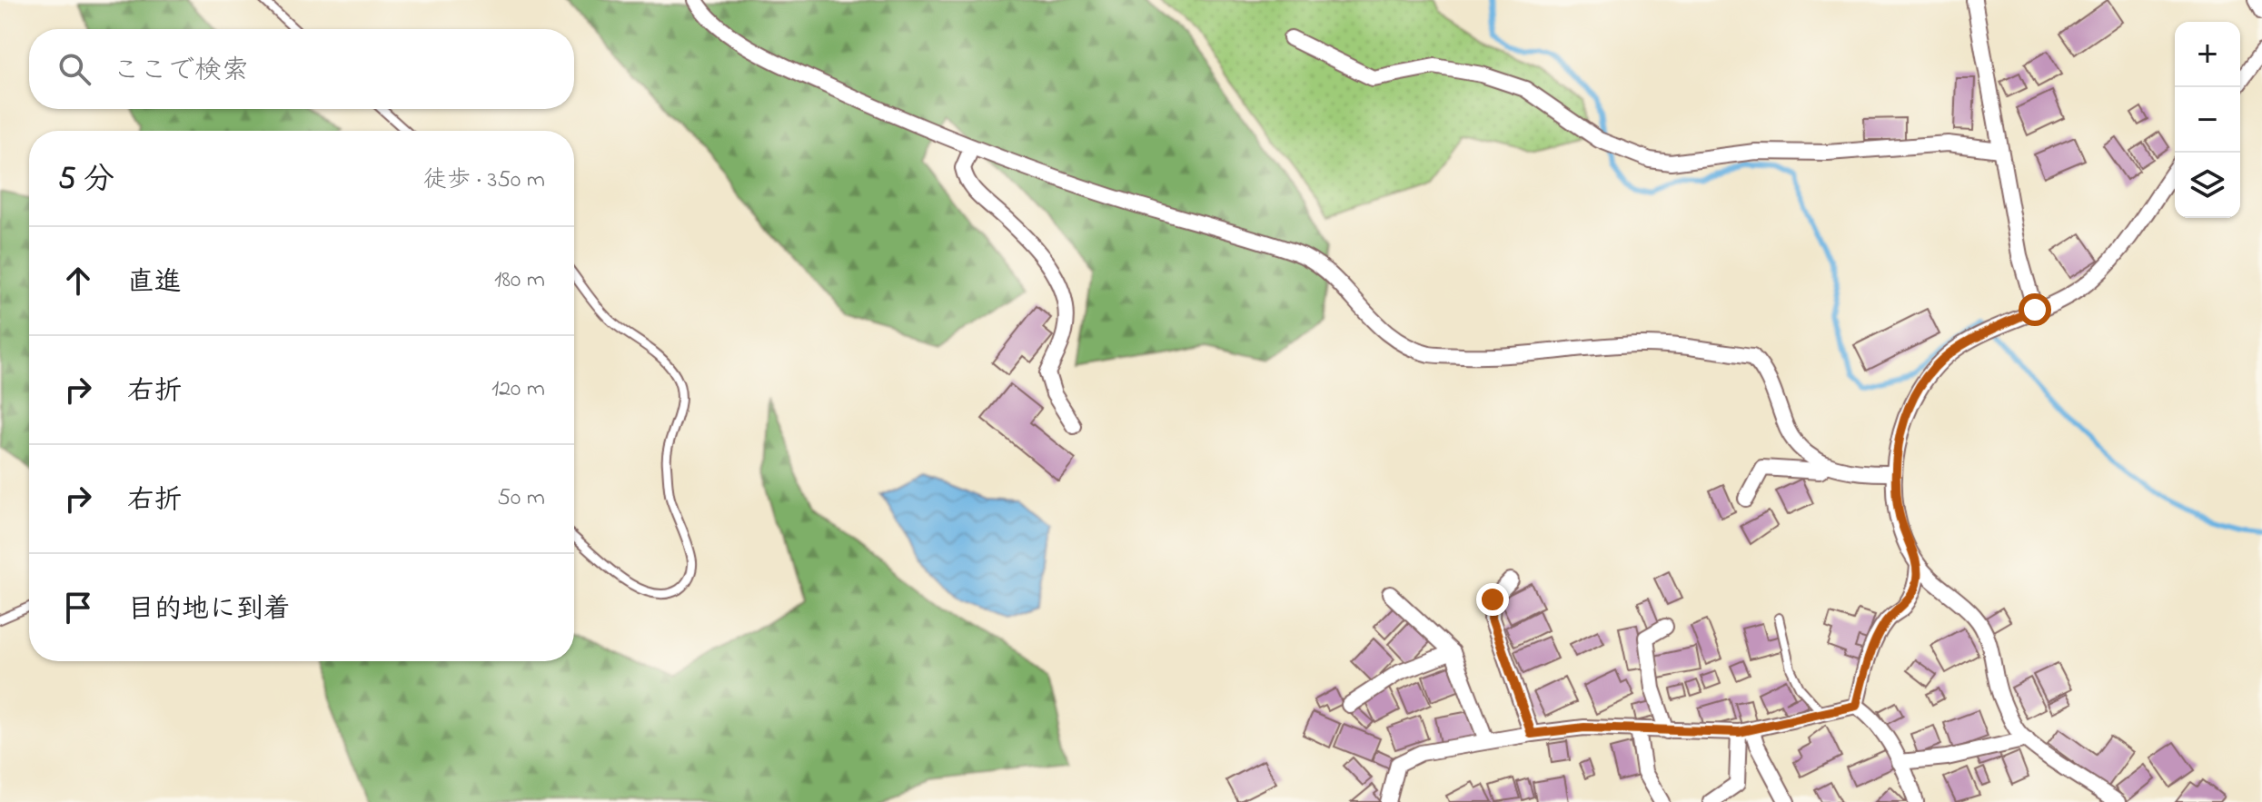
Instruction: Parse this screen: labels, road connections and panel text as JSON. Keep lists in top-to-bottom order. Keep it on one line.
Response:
{"page":{"map_buttons":["+","−"],"search":"ここで検索","heading":["5 分","徒歩 · 350 m"],"list":[["直進","180 m"],["右折","120 m"],["右折","50 m"],"目的地に到着"]}}
